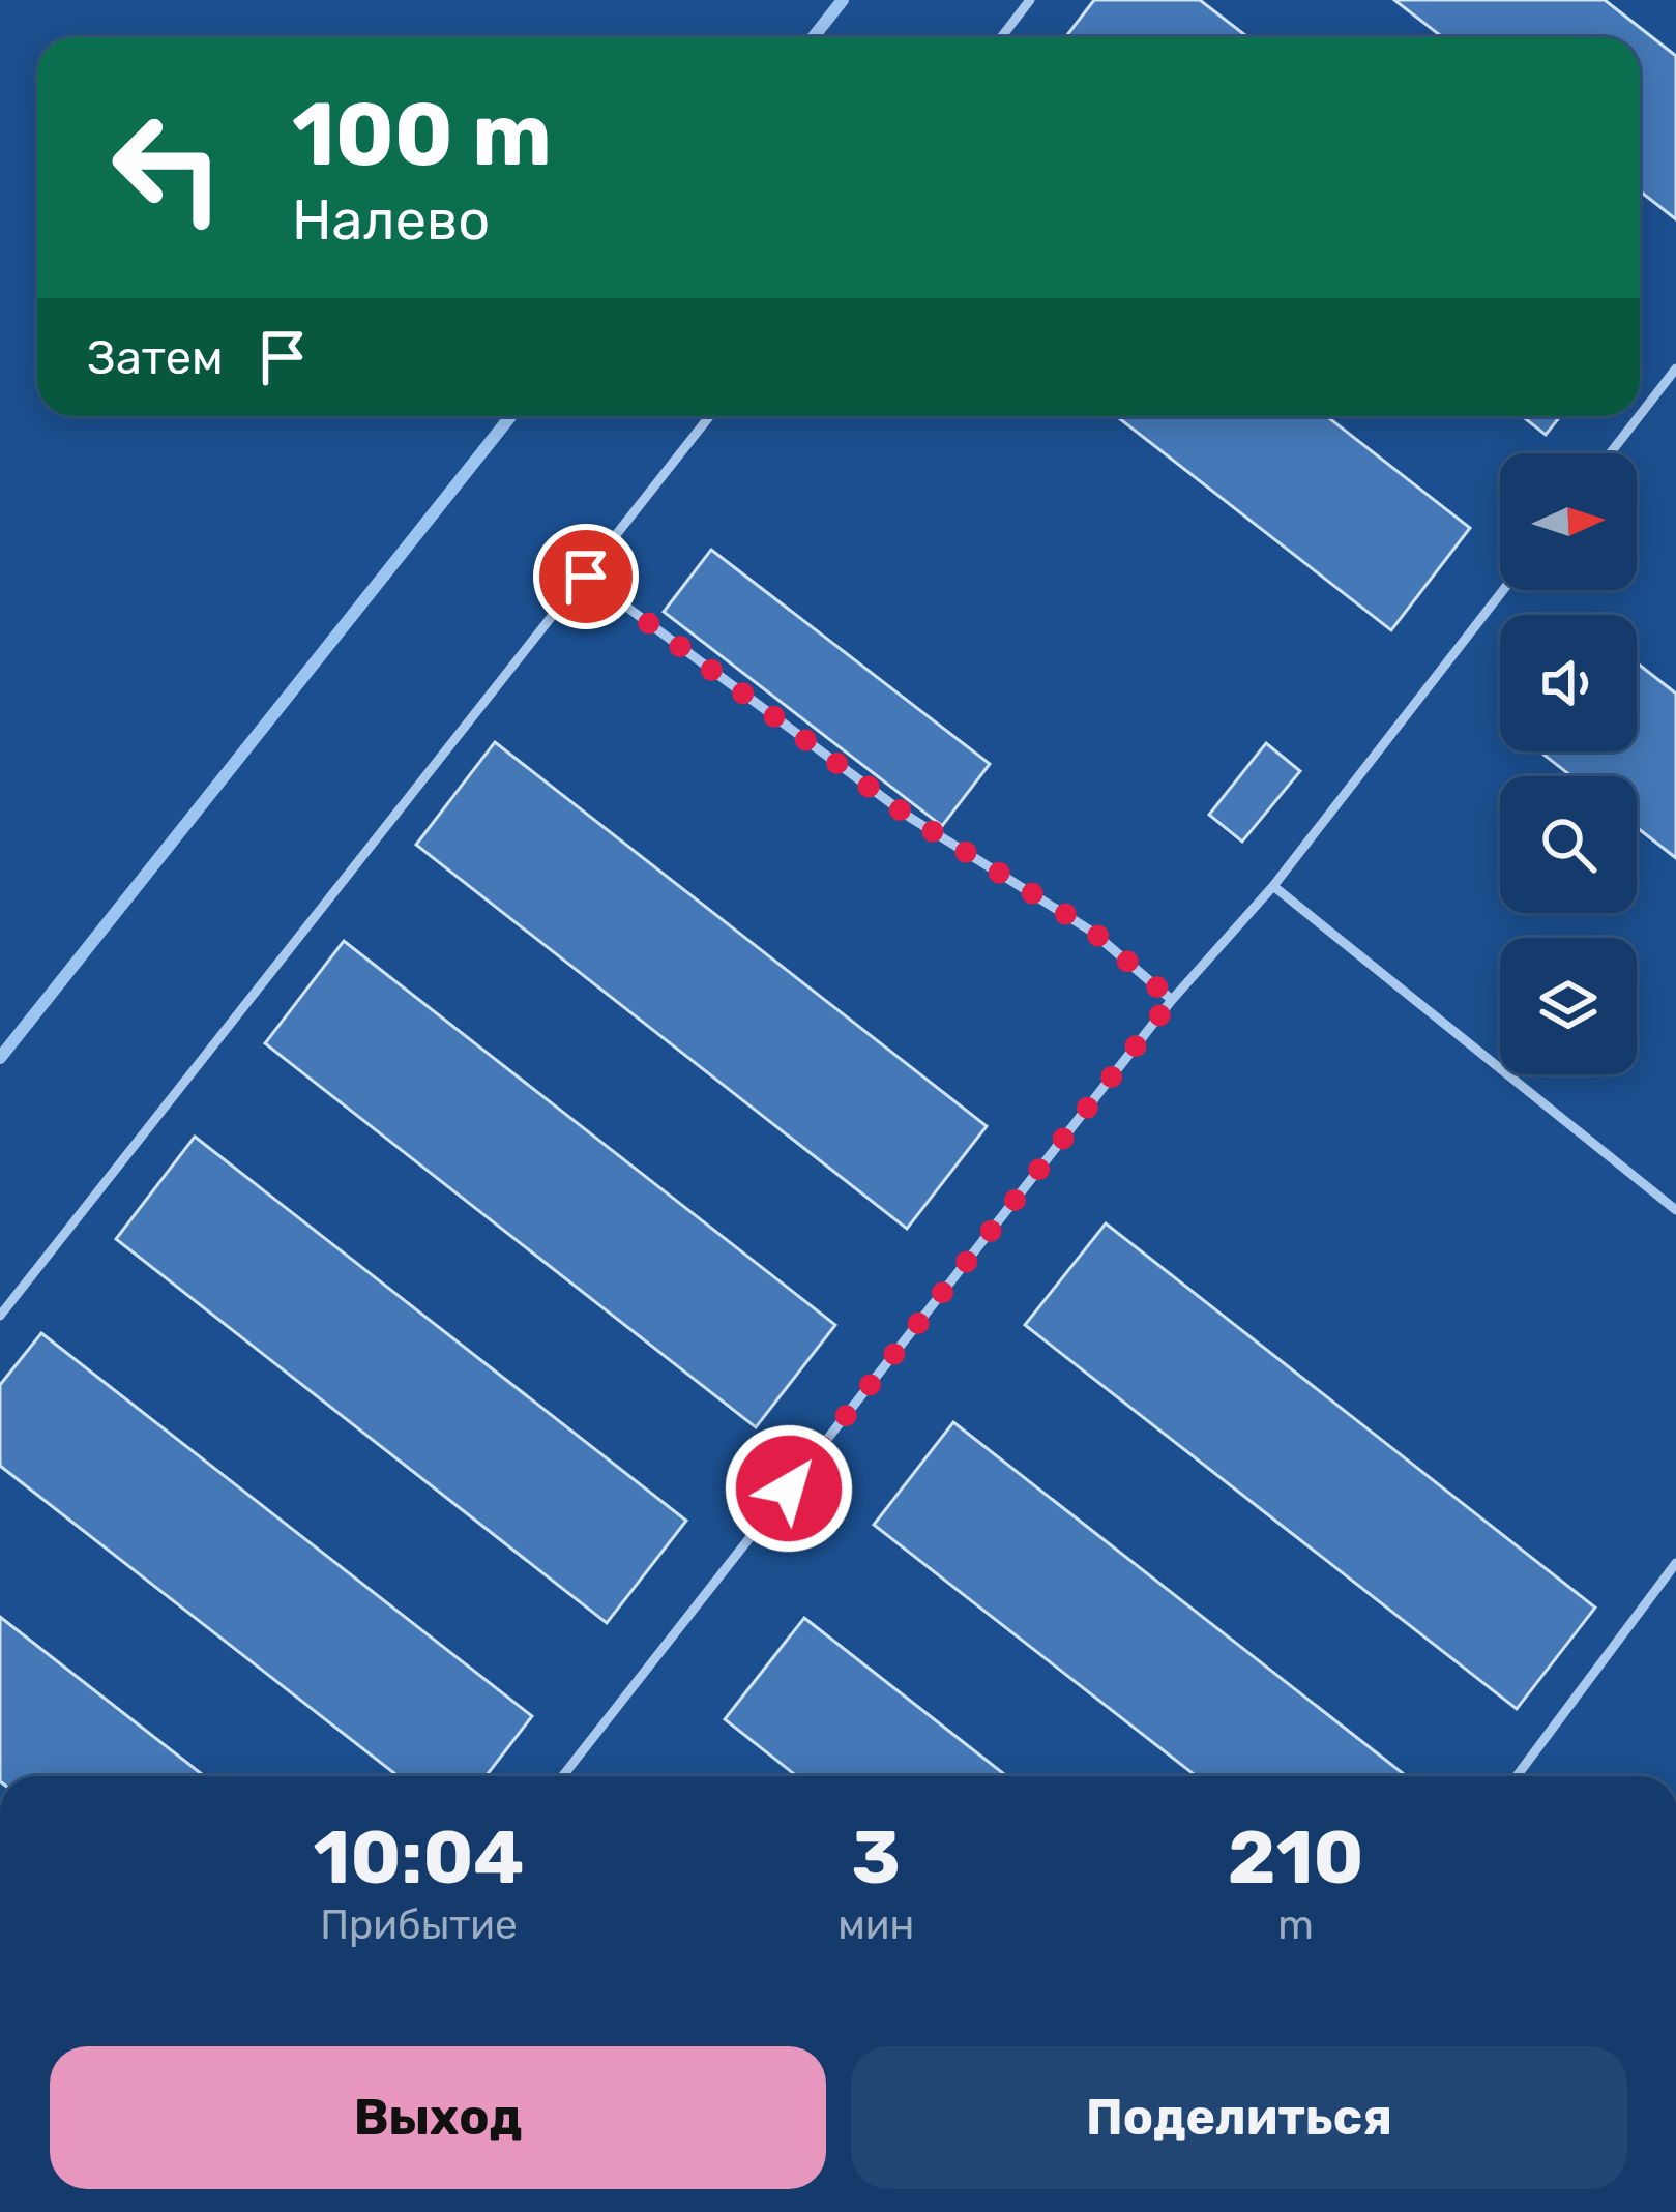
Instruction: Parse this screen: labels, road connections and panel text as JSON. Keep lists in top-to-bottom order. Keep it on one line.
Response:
{"north":"right","page":{"turn":["100 m","Налево"],"then":"Затем","eta":["10:04","Прибытие","3","мин","210","m"],"buttons":["Выход","Поделиться"]}}
